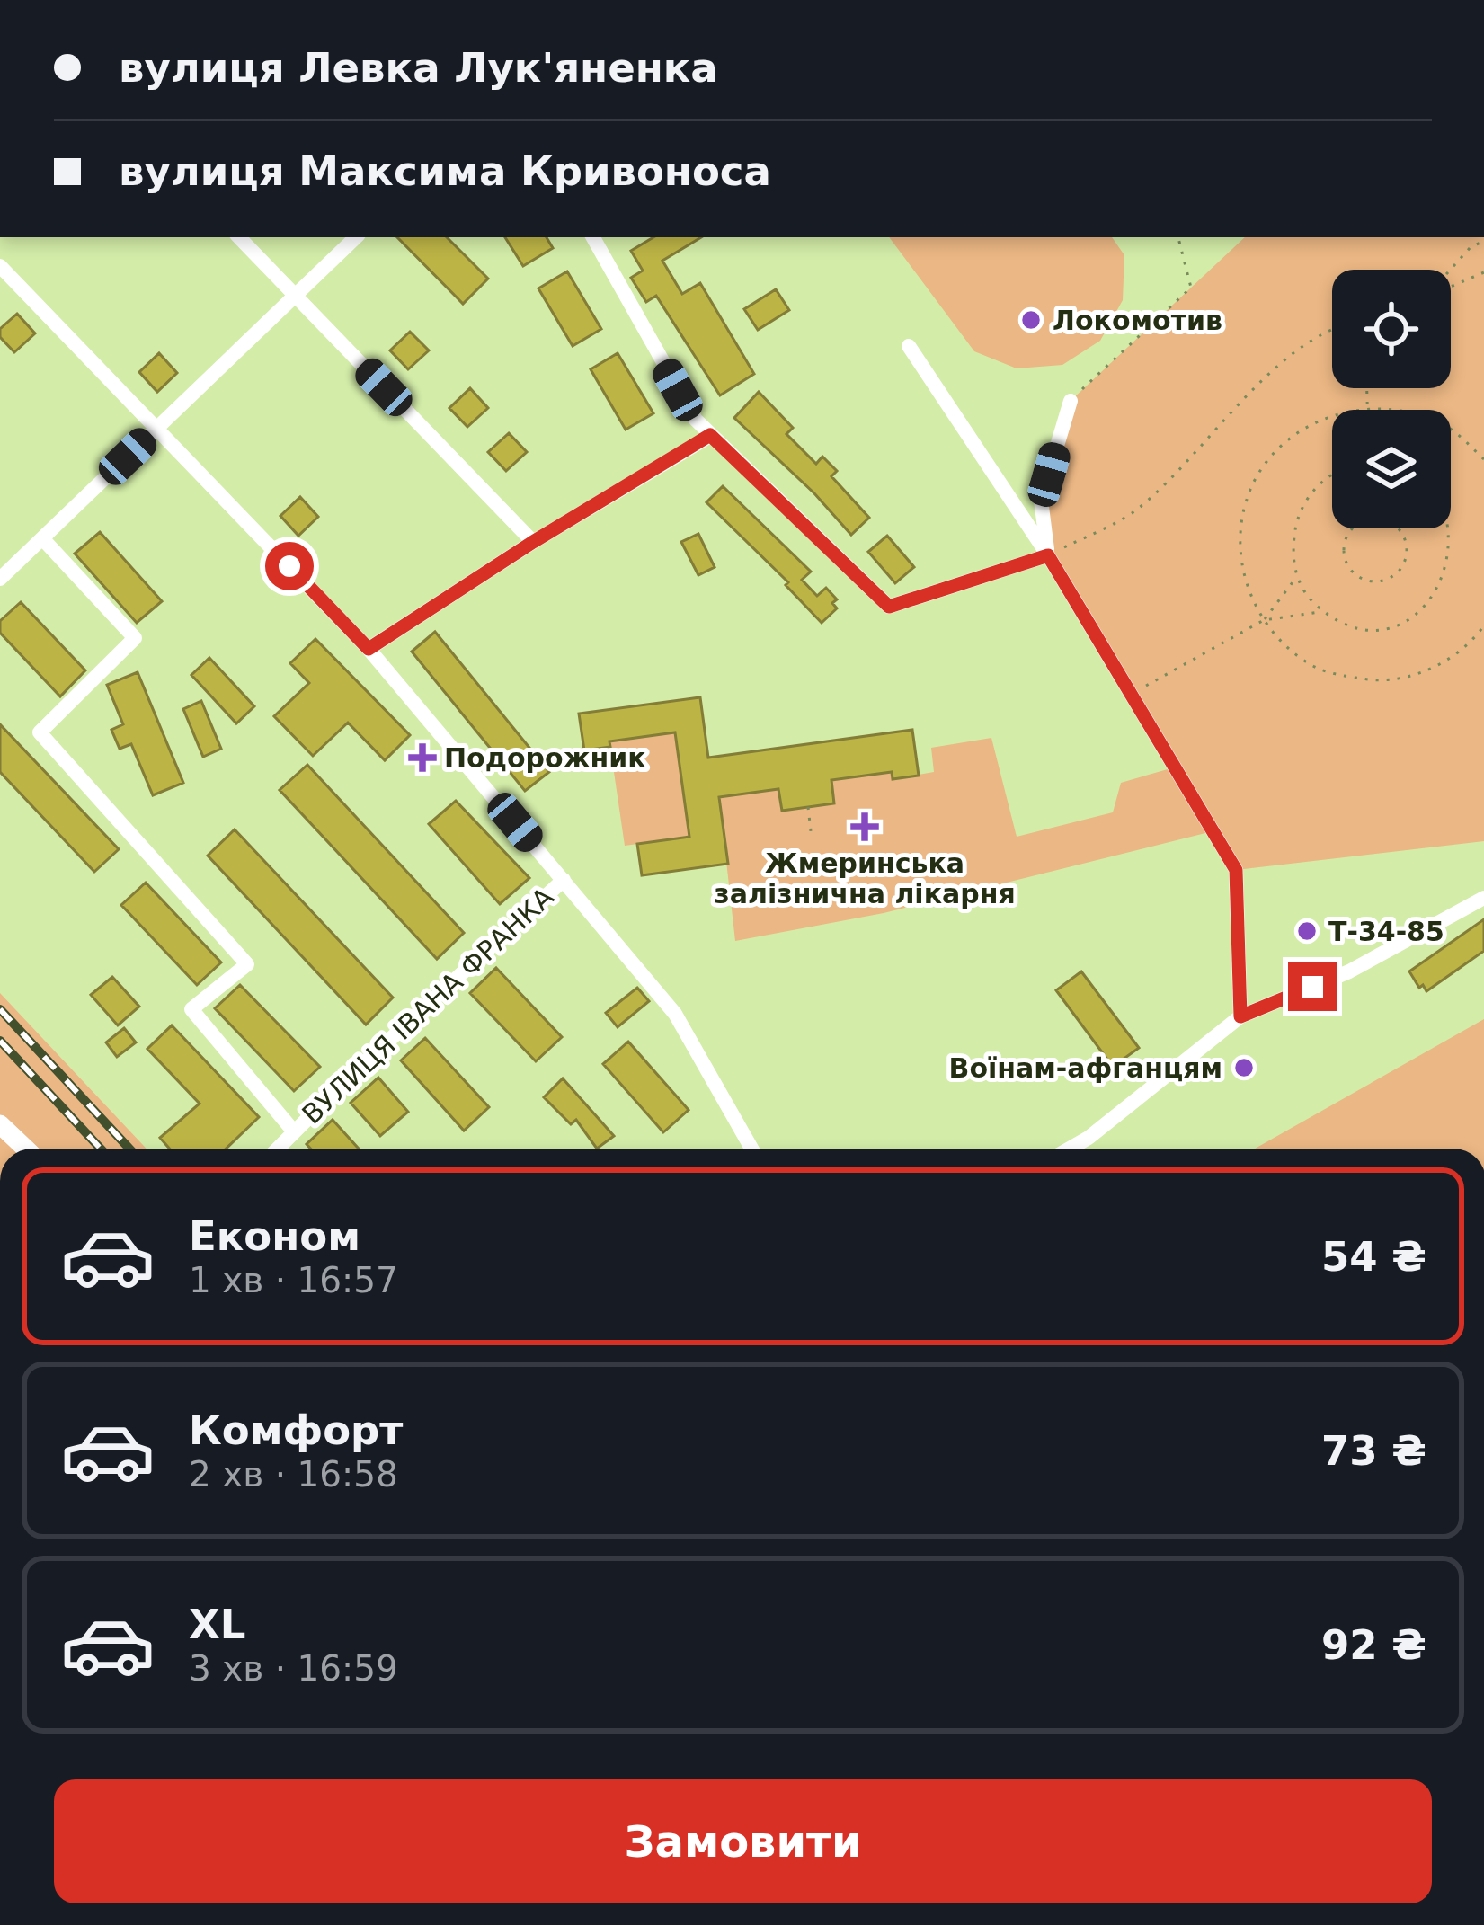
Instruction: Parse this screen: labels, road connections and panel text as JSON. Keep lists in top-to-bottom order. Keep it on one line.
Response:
{"streets":{"street":["ВУЛИЦЯ ІВАНА ФРАНКА"]},"places":{"other":["Локомотив","Т-34-85","Воїнам-афганцям"],"health":["Подорожник","Жмеринська залізнична лікарня"]},"page":{"banner":["вулиця Левка Лук'яненка","вулиця Максима Кривоноса"],"list":[{"name":"Економ","note":"1 хв · 16:57","value":"54 ₴"},{"name":"Комфорт","note":"2 хв · 16:58","value":"73 ₴"},{"name":"XL","note":"3 хв · 16:59","value":"92 ₴"}],"buttons":"Замовити"}}
